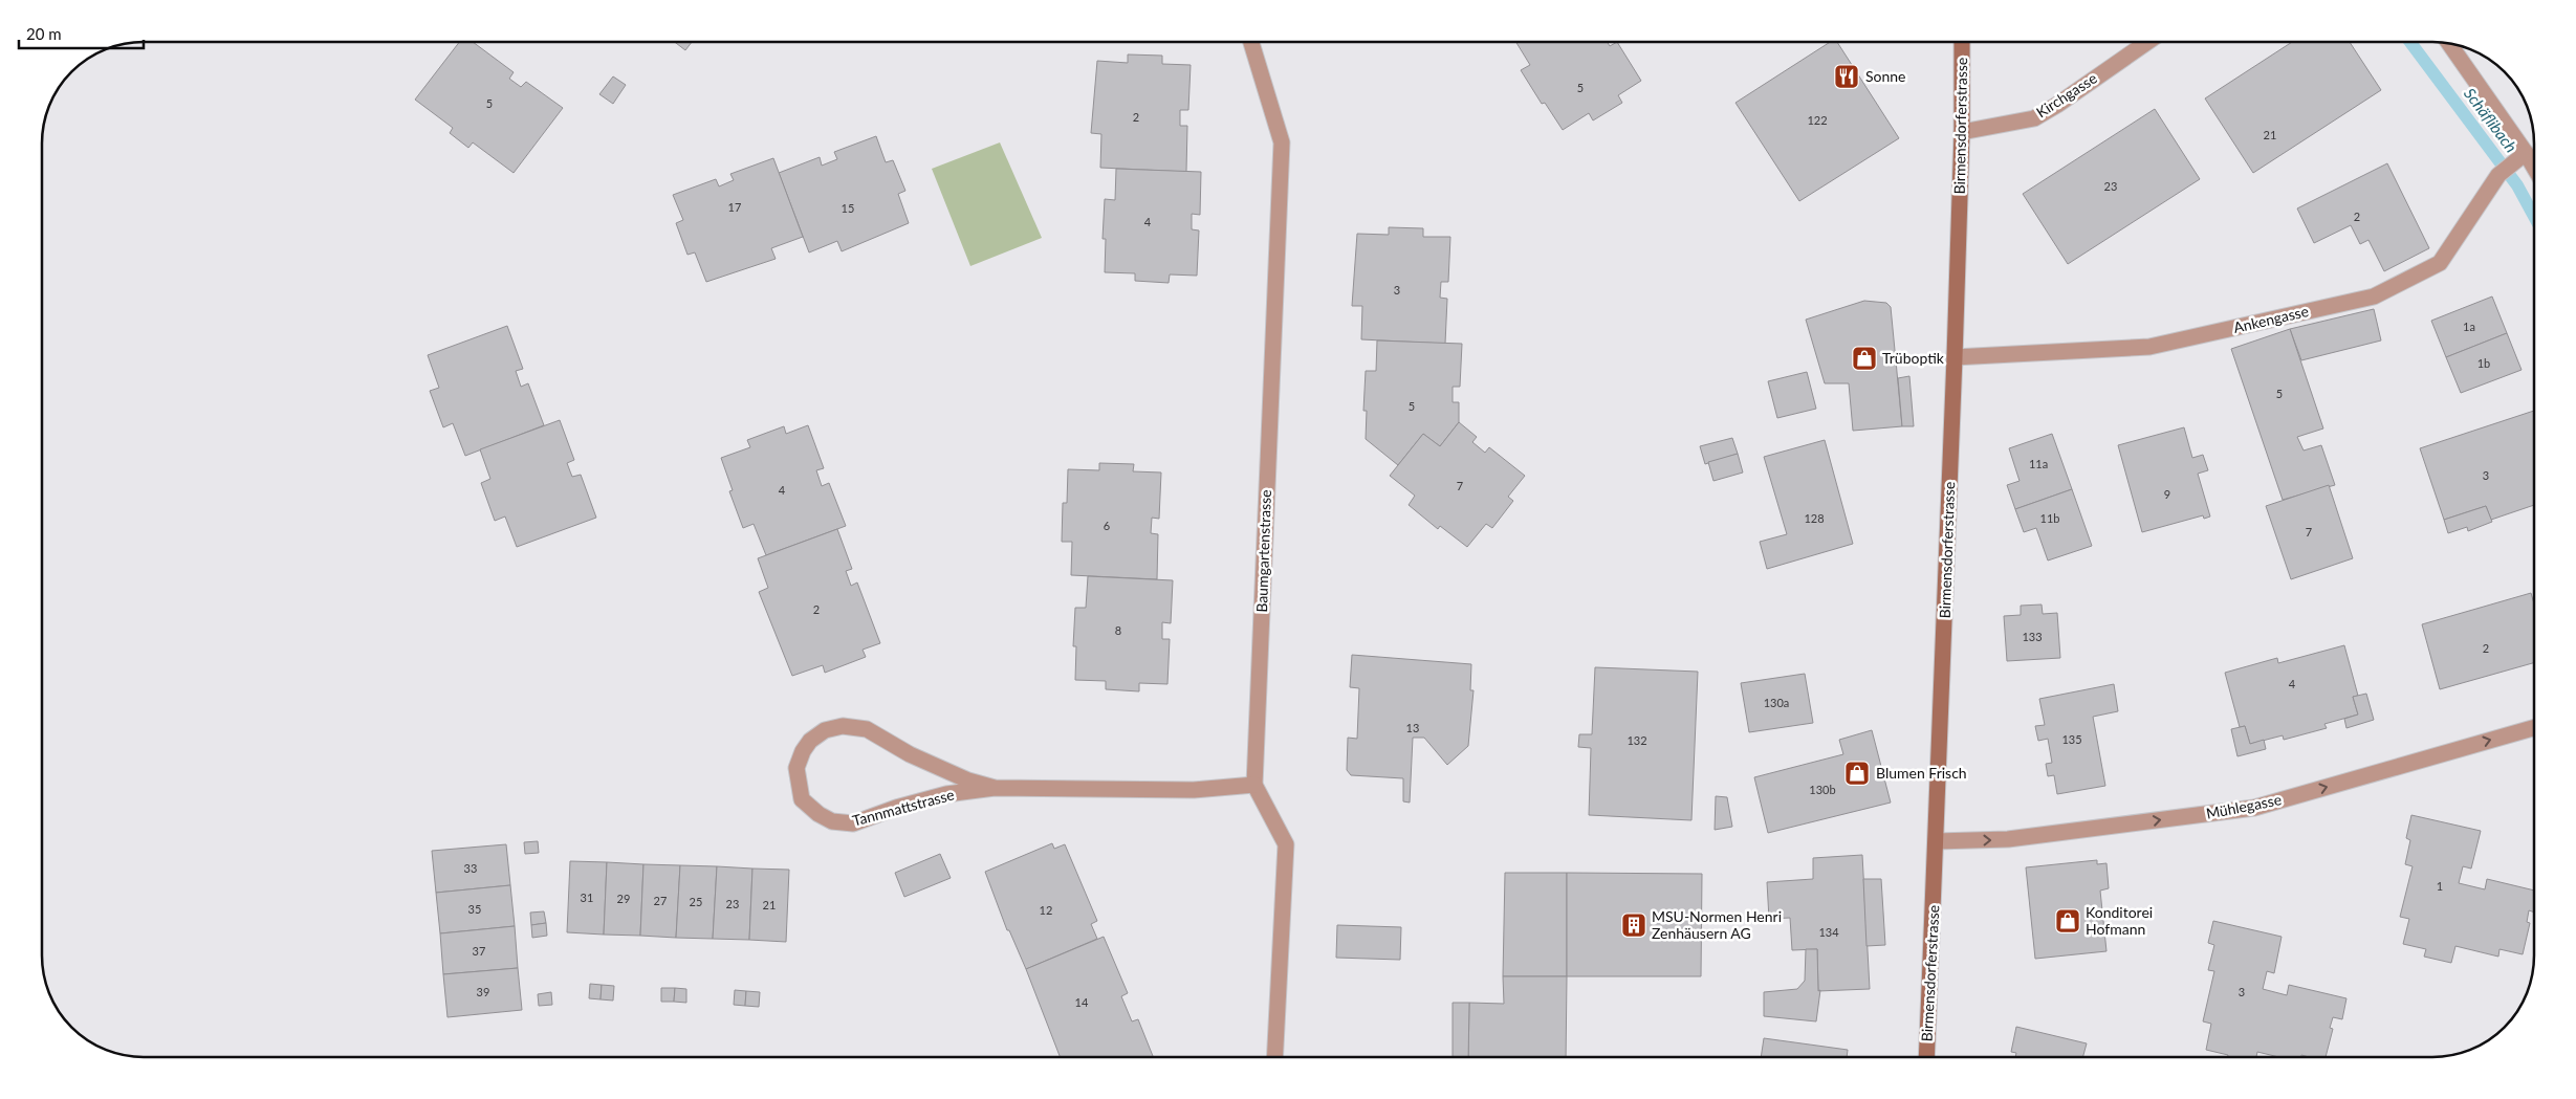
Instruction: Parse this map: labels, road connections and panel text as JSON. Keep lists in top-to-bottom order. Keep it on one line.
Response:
{"streets":{"main road":["Birmensdorferstrasse"],"street":["Kirchgasse","Ankengasse","Baumgartenstrasse","Mühlegasse","Tannmattstrasse"]},"crossings":[["Kirchgasse","Birmensdorferstrasse"],["Birmensdorferstrasse","Ankengasse"],["Birmensdorferstrasse","Mühlegasse"],["Baumgartenstrasse","Tannmattstrasse"]],"one_way":["Mühlegasse"],"water":["Schäflibach"],"places":{"restaurant":["Sonne"],"shop":["Trüboptik","Blumen Frisch","Konditorei Hofmann"],"building":["MSU-Normen Henri Zenhäusern AG"]},"house_numbers":["5","5","2","122","21","23","17","15","2","4","3","1a","1b","5","5","11a","3","7","4","9","128","11b","6","7","2","8","133","2","4","130a","13","135","132","130b","33","1","31","29","27","25","23","21","35","12","134","37","39","3","14"],"scale_bar":"20 m"}
